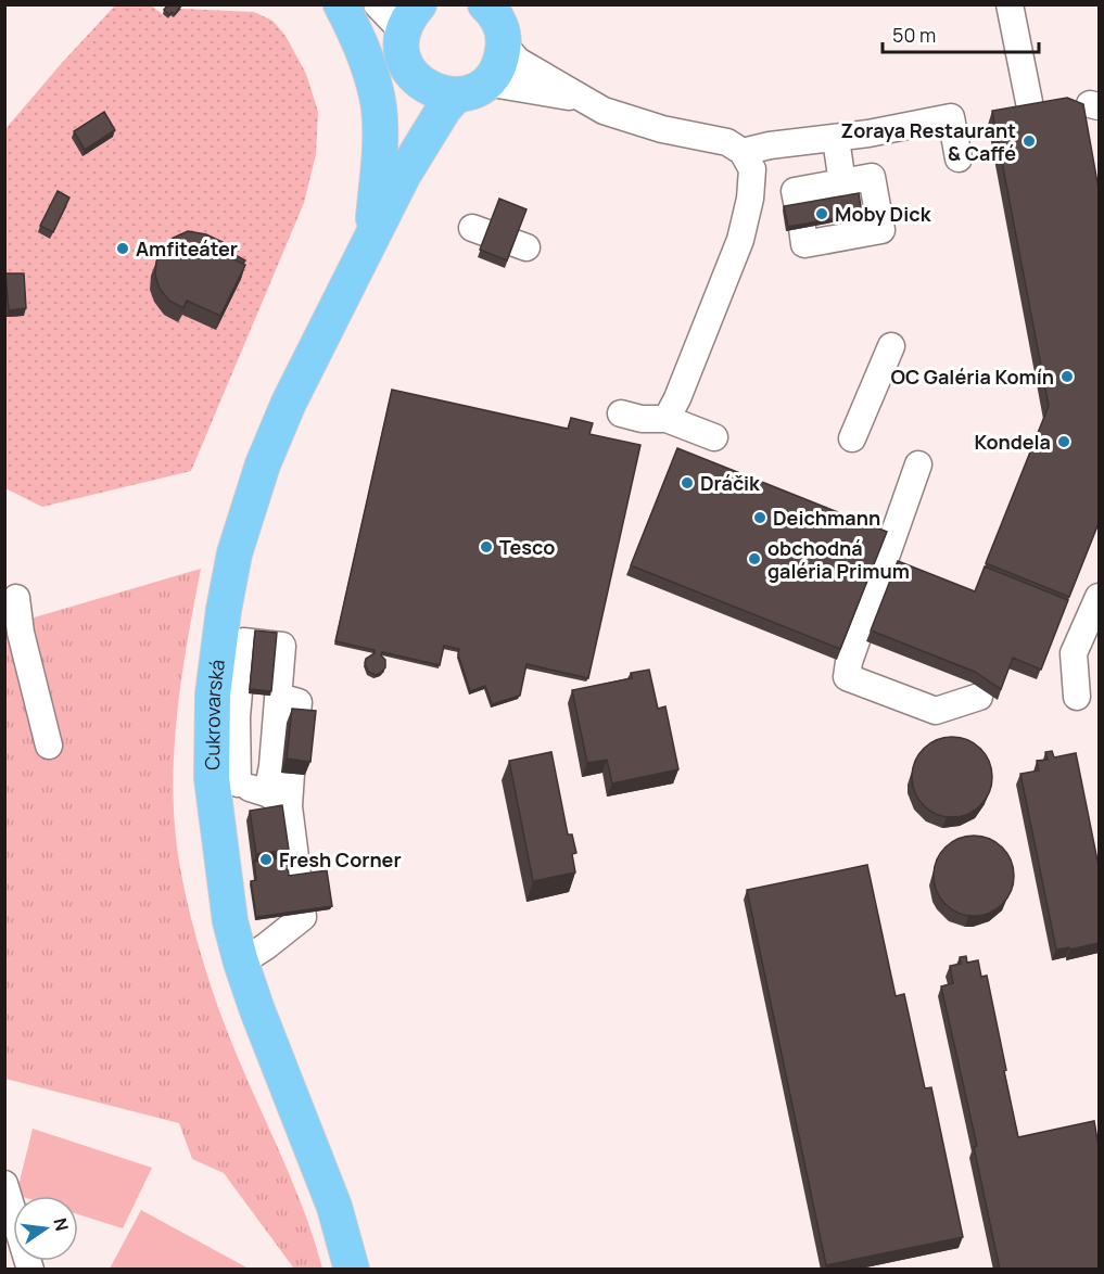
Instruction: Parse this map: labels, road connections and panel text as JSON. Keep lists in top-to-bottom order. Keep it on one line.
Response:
{"streets":{"main road":["Cukrovarská"]},"places":["Zoraya Restaurant & Caffé","Moby Dick","Amfiteáter","OC Galéria Komín","Kondela","Dráčik","Deichmann","Tesco","obchodná galéria Primum","Fresh Corner"],"scale_bar":"50 m","north":"right"}
